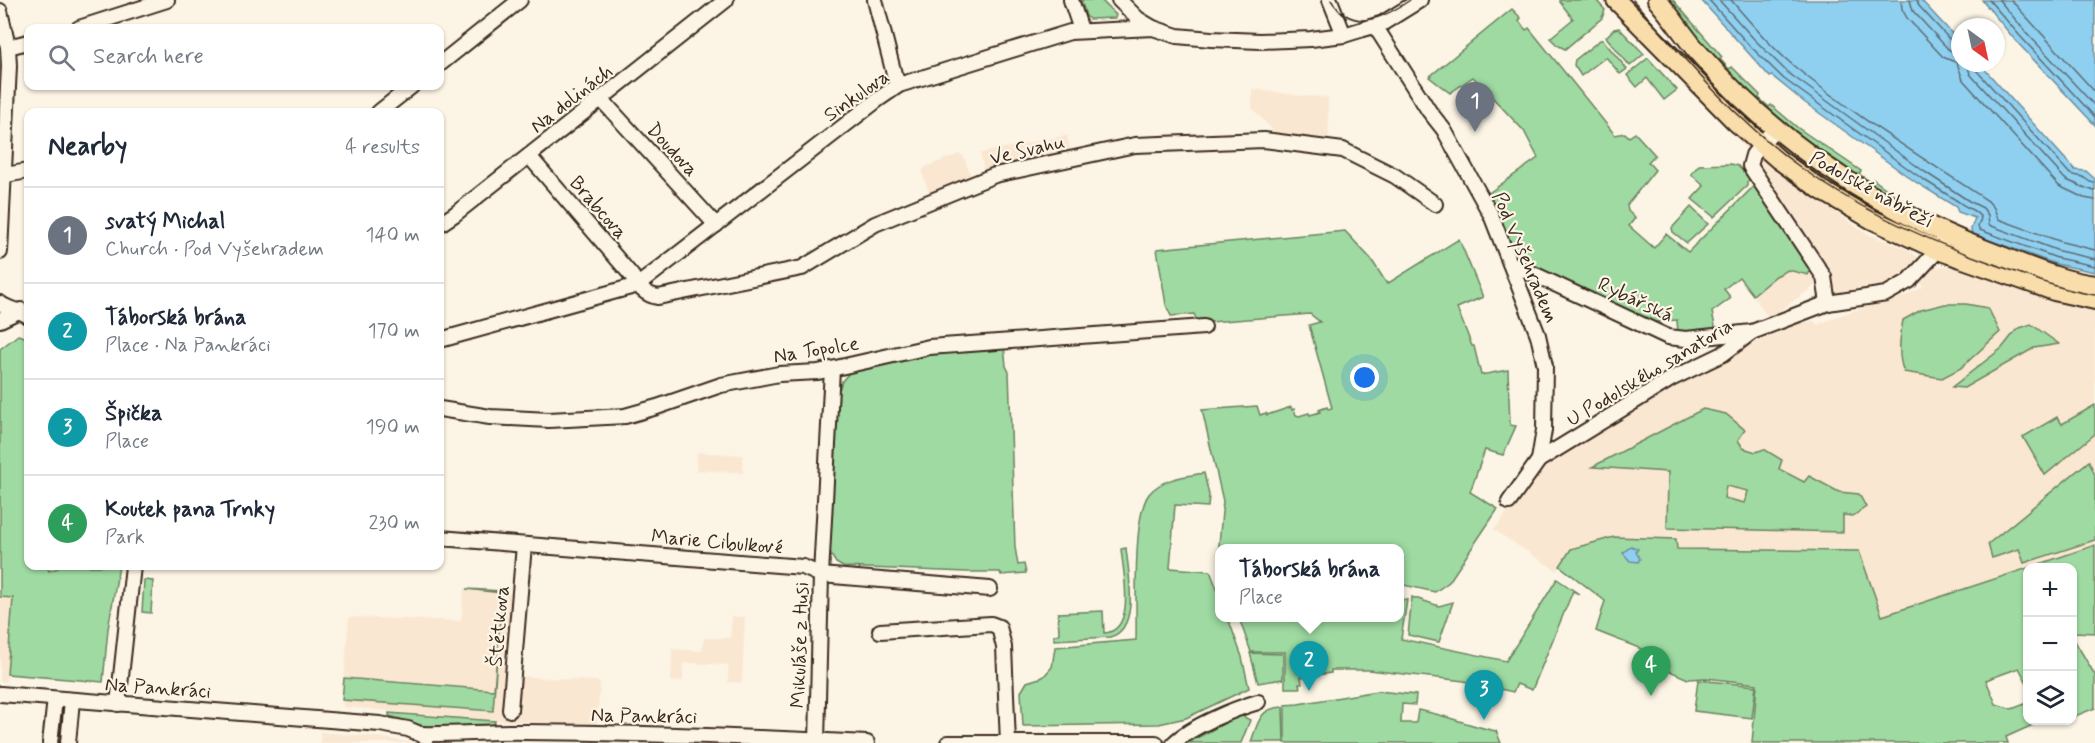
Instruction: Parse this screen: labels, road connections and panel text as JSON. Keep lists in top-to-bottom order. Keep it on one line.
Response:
{"streets":{"main road":["Podolské nábřeží"],"street":["Sinkulova","Na dolinách","Doudova","Ve Svahu","Brabcova","Pod Vyšehradem","Rybářská","Na Topolce","U Podolského sanatoria","Marie Cibulkové","Štětkova","Mikuláše z Husi","Na Pankráci"]},"crossings":[["Sinkulova","Doudova"],["Sinkulova","Ve Svahu"],["Sinkulova","Brabcova"],["Sinkulova","Pod Vyšehradem"],["Na dolinách","Doudova"],["Na dolinách","Brabcova"],["Ve Svahu","Brabcova"],["Podolské nábřeží","U Podolského sanatoria"],["Pod Vyšehradem","Rybářská"],["Pod Vyšehradem","U Podolského sanatoria"],["Rybářská","U Podolského sanatoria"],["Na Topolce","Mikuláše z Husi"],["Marie Cibulkové","Štětkova"],["Marie Cibulkové","Mikuláše z Husi"],["Mikuláše z Husi","Na Pankráci"]],"north":"bottom right","page":{"search":"Search here","pins":["1","2","4","3"],"heading":["Nearby","4 results"],"list":[{"mark":"1","name":"svatý Michal","note":"Church · Pod Vyšehradem","value":"140 m"},{"mark":"2","name":"Táborská brána","note":"Place · Na Pankráci","value":"170 m"},{"mark":"3","name":"Špička","note":"Place","value":"190 m"},{"mark":"4","name":"Koutek pana Trnky","note":"Park","value":"230 m"}],"popup":["Táborská brána","Place"],"map_buttons":["+","−"]}}
